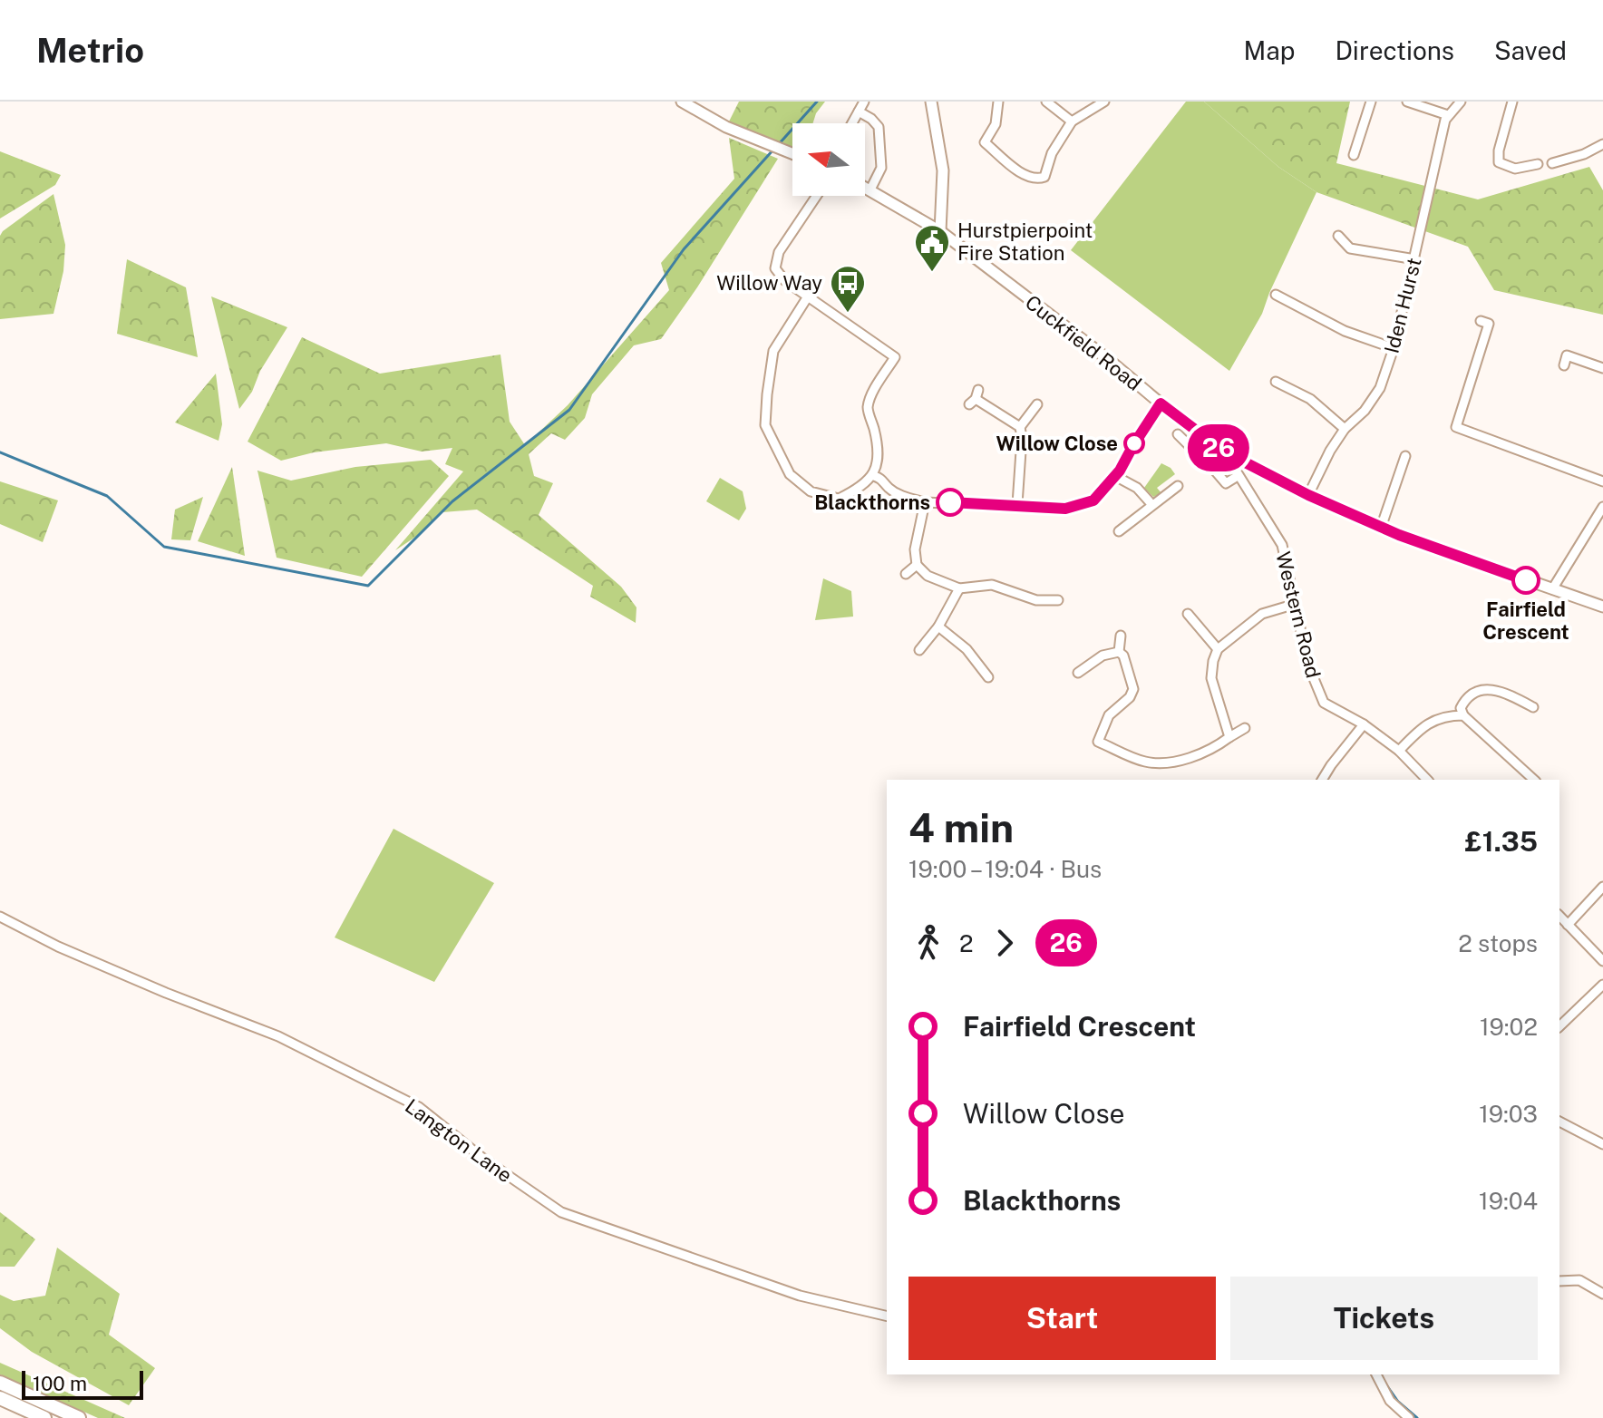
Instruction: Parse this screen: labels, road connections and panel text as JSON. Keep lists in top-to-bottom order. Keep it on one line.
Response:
{"streets":{"street":["Iden Hurst","Cuckfield Road","Western Road","Langton Lane"]},"crossings":[["Iden Hurst","Cuckfield Road"],["Cuckfield Road","Western Road"]],"places":{"public building":["Hurstpierpoint Fire Station"],"bus stop":["Willow Way"],"other":["Willow Close","Blackthorns","Fairfield Crescent"]},"lines":["bus line 26"],"scale_bar":"100 m","north":"left","page":{"header":"Metrio","nav":["Map","Directions","Saved"],"on_map":"26","heading":["4 min","19:00 – 19:04 · Bus","£1.35"],"legs":["2","26","2 stops"],"list":[{"name":"Fairfield Crescent","value":"19:02"},{"name":"Willow Close","value":"19:03"},{"name":"Blackthorns","value":"19:04"}],"buttons":["Start","Tickets"],"scale":"100 m"}}
